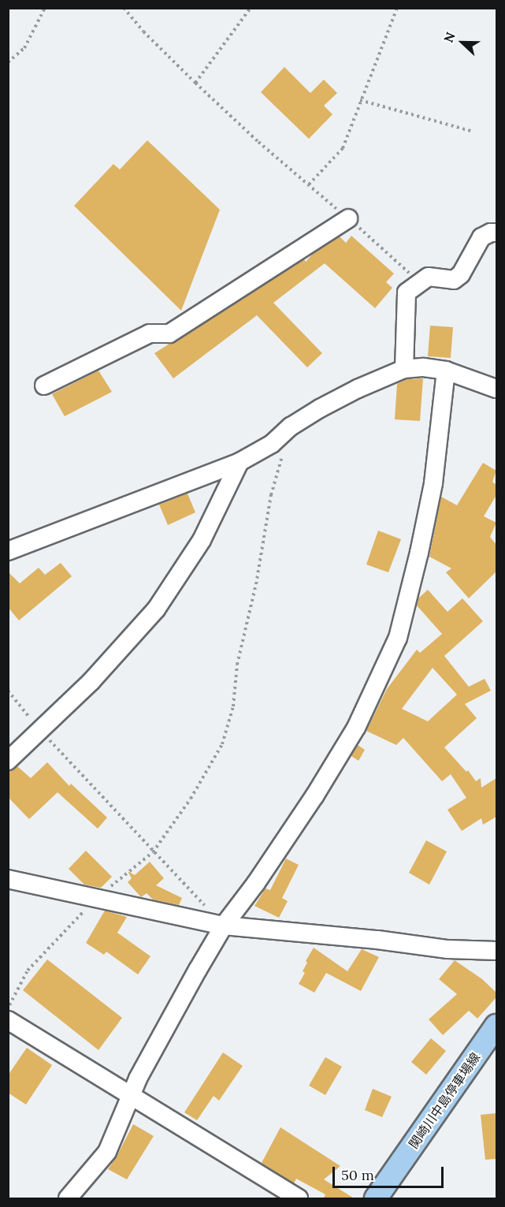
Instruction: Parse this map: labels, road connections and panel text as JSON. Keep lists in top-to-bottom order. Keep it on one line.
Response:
{"streets":{"main road":["関崎川中島停車場線"]},"scale_bar":"50 m","north":"left"}
